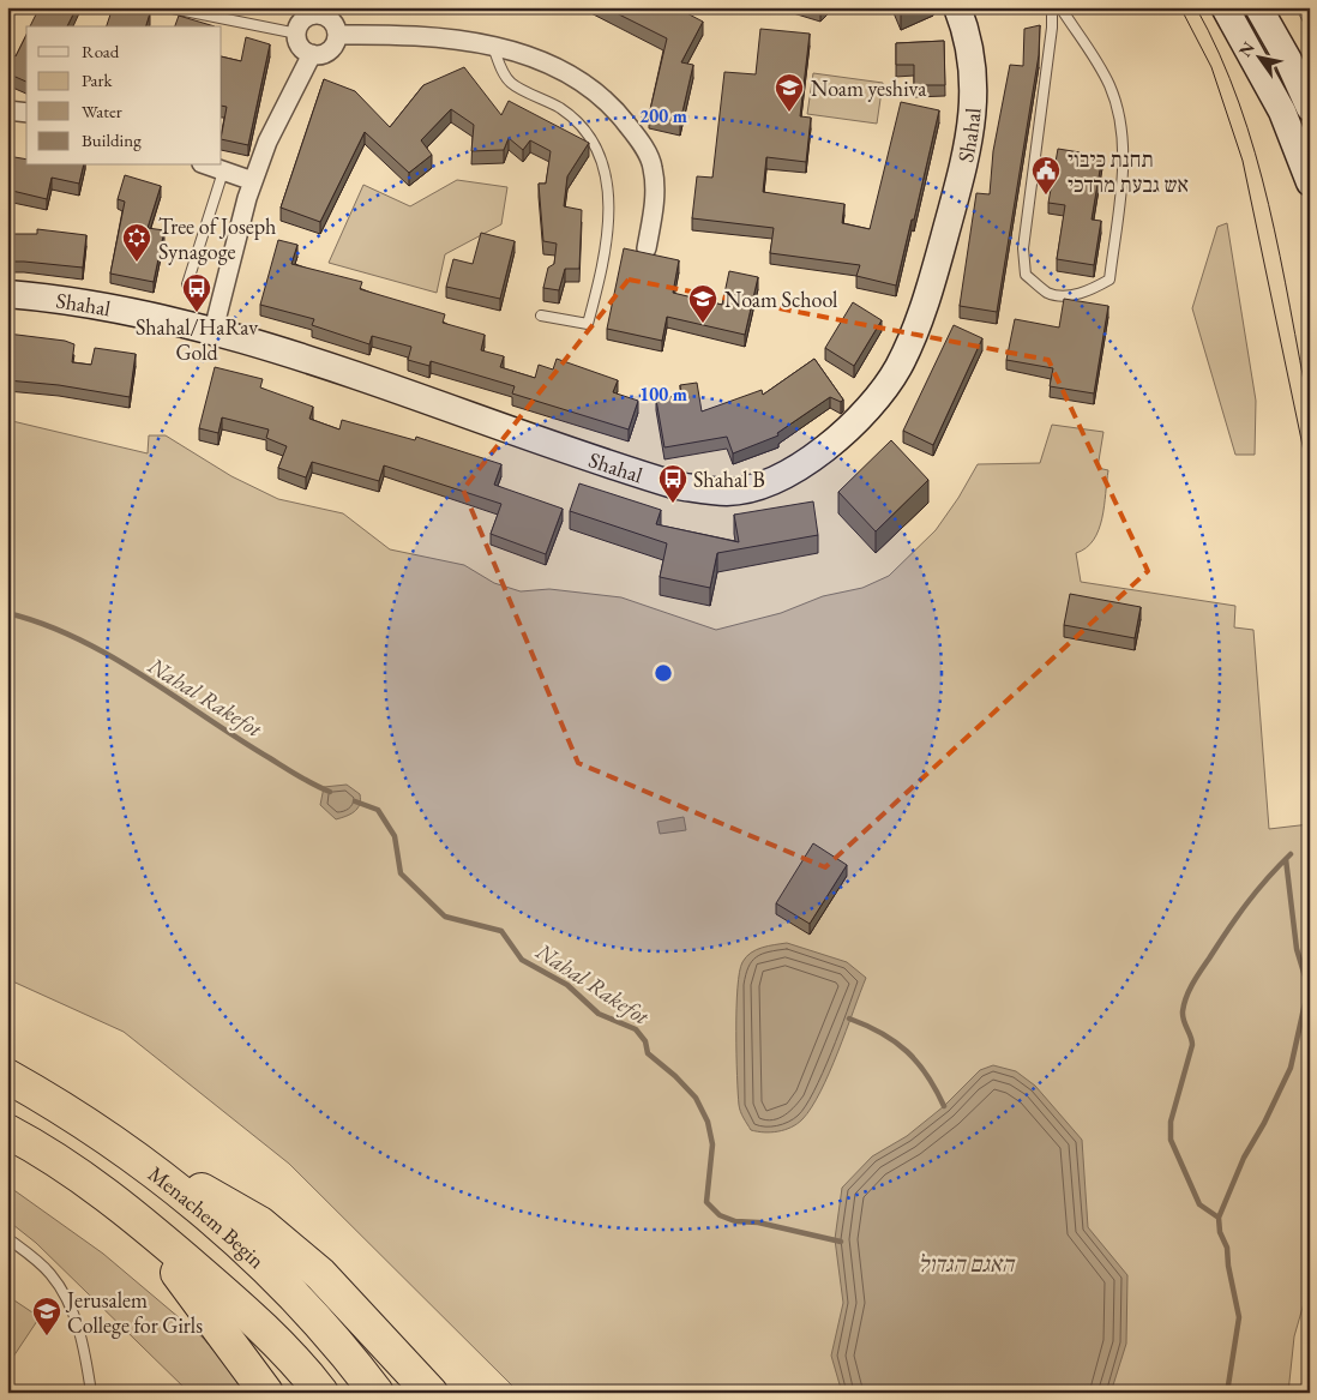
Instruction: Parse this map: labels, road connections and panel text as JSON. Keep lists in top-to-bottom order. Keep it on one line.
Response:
{"streets":{"highway":["Menachem Begin"],"street":["Shahal"]},"water":["Nahal Rakefot","האגם הגדול"],"places":{"school or university":["Noam yeshiva","Noam School","Jerusalem College for Girls"],"public building":["תחנת כיבוי אש גבעת מרדכי"],"synagogue":["Tree of Joseph Synagoge"],"bus stop":["Shahal/HaRav Gold","Shahal B"]},"legend":["Road","Park","Water","Building"],"north":"top left","rings":["200 m","100 m"]}
